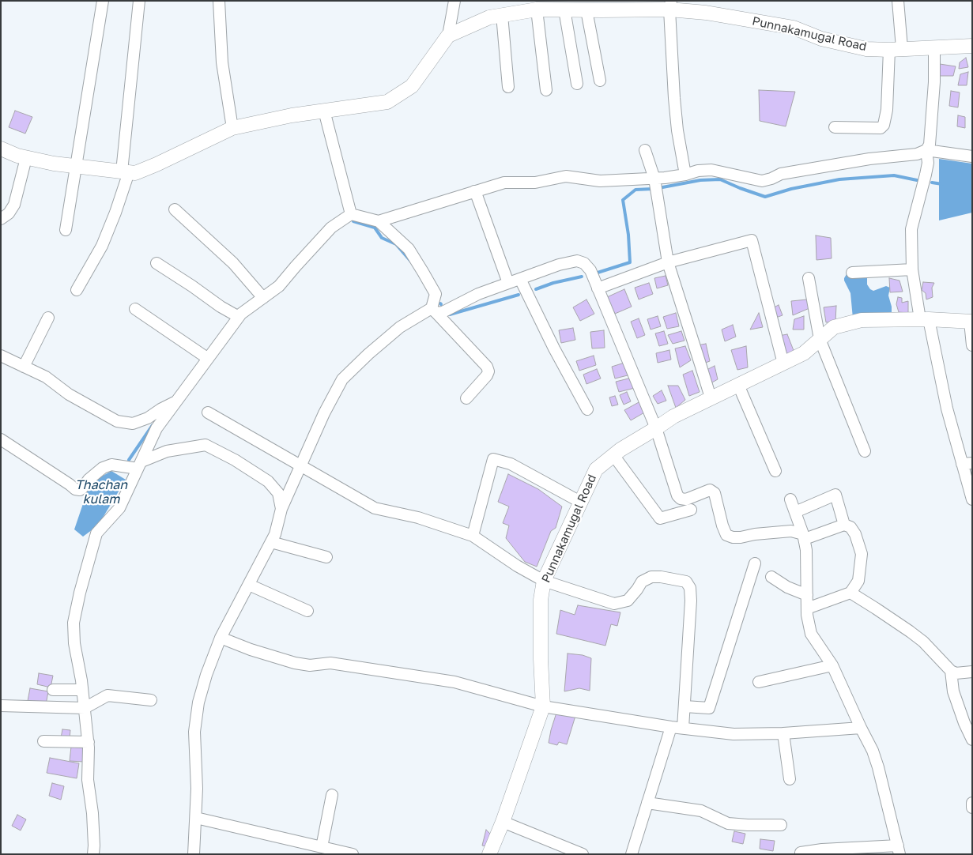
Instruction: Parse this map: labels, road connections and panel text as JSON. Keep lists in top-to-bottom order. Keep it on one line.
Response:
{"streets":{"street":["Punnakamugal Road"]},"water":["Thachan kulam"]}
